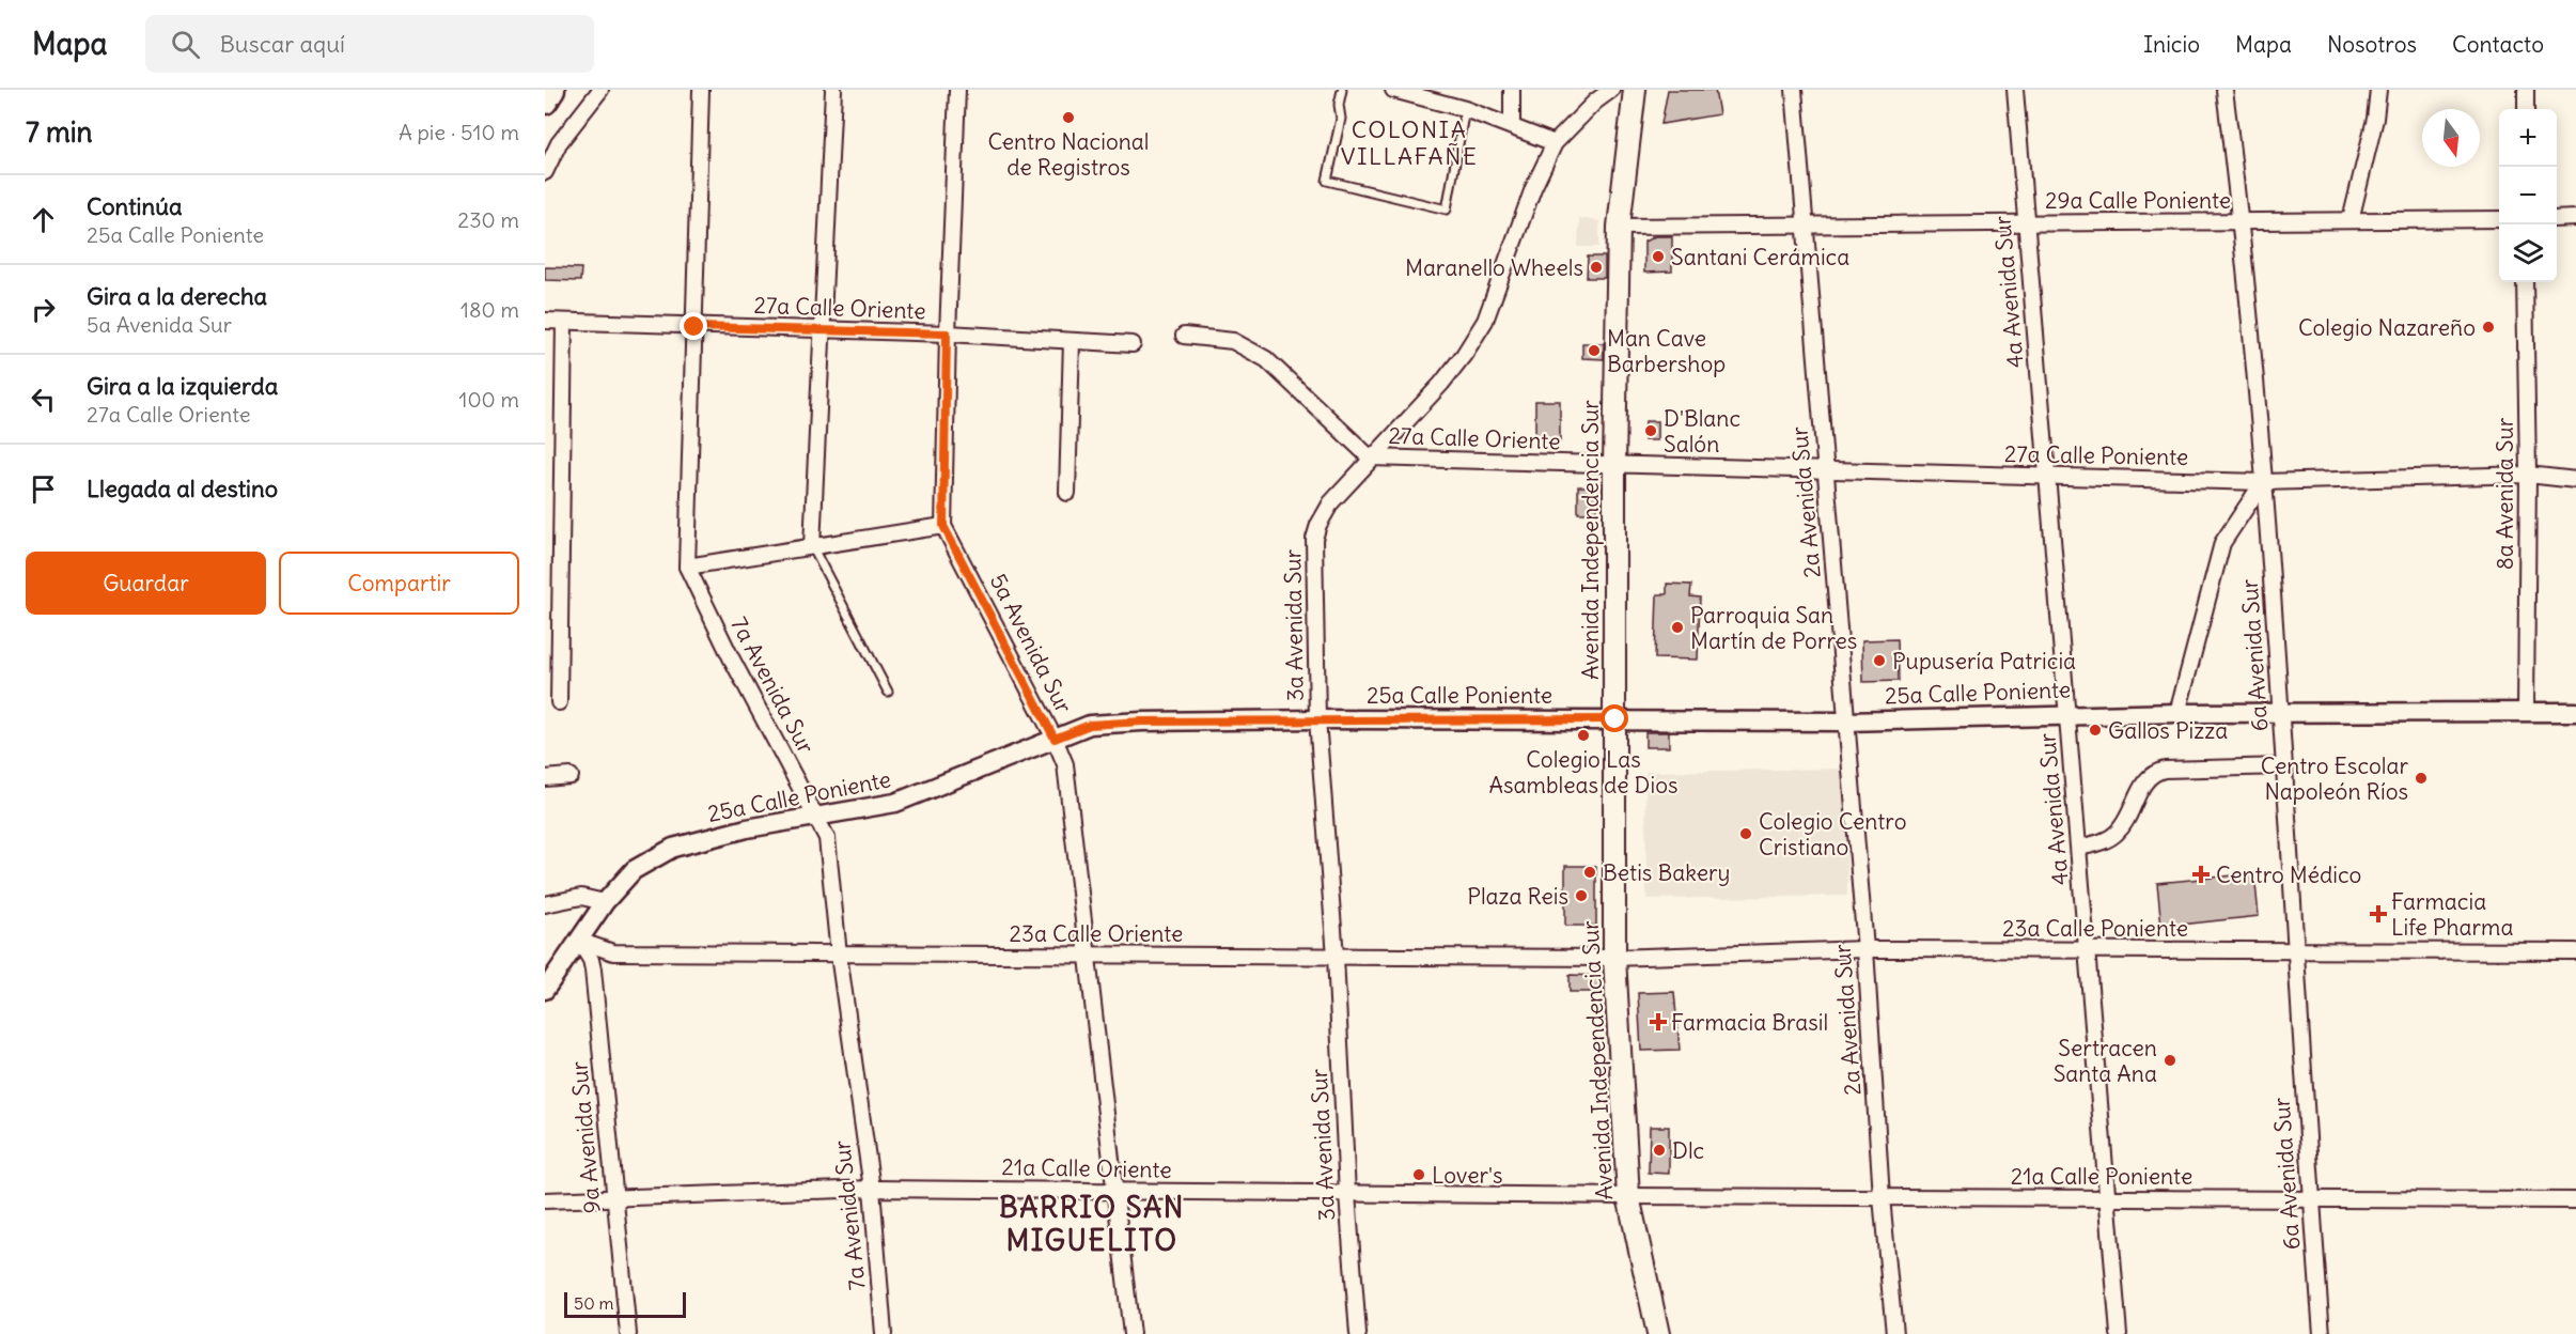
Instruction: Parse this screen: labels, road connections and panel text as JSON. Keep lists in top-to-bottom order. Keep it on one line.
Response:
{"streets":{"main road":["Avenida Independencia Sur"],"street":["29a Calle Poniente","4a Avenida Sur","27a Calle Oriente","27a Calle Poniente","8a Avenida Sur","2a Avenida Sur","3a Avenida Sur","5a Avenida Sur","6a Avenida Sur","7a Avenida Sur","25a Calle Poniente","23a Calle Poniente","23a Calle Oriente","9a Avenida Sur","21a Calle Oriente","21a Calle Poniente"]},"crossings":[["29a Calle Poniente","4a Avenida Sur"],["29a Calle Poniente","2a Avenida Sur"],["29a Calle Poniente","Avenida Independencia Sur"],["29a Calle Poniente","6a Avenida Sur"],["4a Avenida Sur","27a Calle Poniente"],["4a Avenida Sur","25a Calle Poniente"],["4a Avenida Sur","23a Calle Poniente"],["4a Avenida Sur","21a Calle Poniente"],["27a Calle Oriente","27a Calle Poniente"],["27a Calle Oriente","Avenida Independencia Sur"],["27a Calle Oriente","3a Avenida Sur"],["27a Calle Oriente","5a Avenida Sur"],["27a Calle Oriente","7a Avenida Sur"],["27a Calle Poniente","8a Avenida Sur"],["27a Calle Poniente","2a Avenida Sur"],["27a Calle Poniente","Avenida Independencia Sur"],["27a Calle Poniente","6a Avenida Sur"],["8a Avenida Sur","25a Calle Poniente"],["2a Avenida Sur","25a Calle Poniente"],["2a Avenida Sur","23a Calle Poniente"],["2a Avenida Sur","21a Calle Poniente"],["Avenida Independencia Sur","25a Calle Poniente"],["Avenida Independencia Sur","23a Calle Poniente"],["Avenida Independencia Sur","23a Calle Oriente"],["Avenida Independencia Sur","21a Calle Oriente"],["Avenida Independencia Sur","21a Calle Poniente"],["3a Avenida Sur","25a Calle Poniente"],["3a Avenida Sur","23a Calle Oriente"],["3a Avenida Sur","21a Calle Oriente"],["5a Avenida Sur","25a Calle Poniente"],["5a Avenida Sur","23a Calle Oriente"],["5a Avenida Sur","21a Calle Oriente"],["6a Avenida Sur","25a Calle Poniente"],["6a Avenida Sur","23a Calle Poniente"],["6a Avenida Sur","21a Calle Poniente"],["7a Avenida Sur","25a Calle Poniente"],["7a Avenida Sur","23a Calle Oriente"],["7a Avenida Sur","21a Calle Oriente"],["25a Calle Poniente","23a Calle Oriente"],["25a Calle Poniente","9a Avenida Sur"],["23a Calle Poniente","23a Calle Oriente"],["23a Calle Oriente","9a Avenida Sur"],["9a Avenida Sur","21a Calle Oriente"],["21a Calle Oriente","21a Calle Poniente"]],"districts":["COLONIA VILLAFAÑE","BARRIO SAN MIGUELITO"],"places":{"other":["Centro Nacional de Registros","Santani Cerámica","Maranello Wheels","Colegio Nazareño","Man Cave Barbershop","D'Blanc Salón","Parroquia San Martín de Porres","Pupusería Patricia","Gallos Pizza","Colegio Las Asambleas de Dios","Centro Escolar Napoleón Ríos","Colegio Centro Cristiano","Betis Bakery","Plaza Reis","Sertracen Santa Ana","Dlc","Lover's"],"health":["Centro Médico","Farmacia Life Pharma","Farmacia Brasil"]},"scale_bar":"50 m","north":"bottom","page":{"header":"Mapa","search":"Buscar aquí","nav":["Inicio","Mapa","Nosotros","Contacto"],"heading":["7 min","A pie · 510 m"],"map_buttons":["+","−"],"list":[["Continúa","25a Calle Poniente","230 m"],["Gira a la derecha","5a Avenida Sur","180 m"],["Gira a la izquierda","27a Calle Oriente","100 m"],"Llegada al destino"],"buttons":["Guardar","Compartir"],"scale":"50 m"}}
